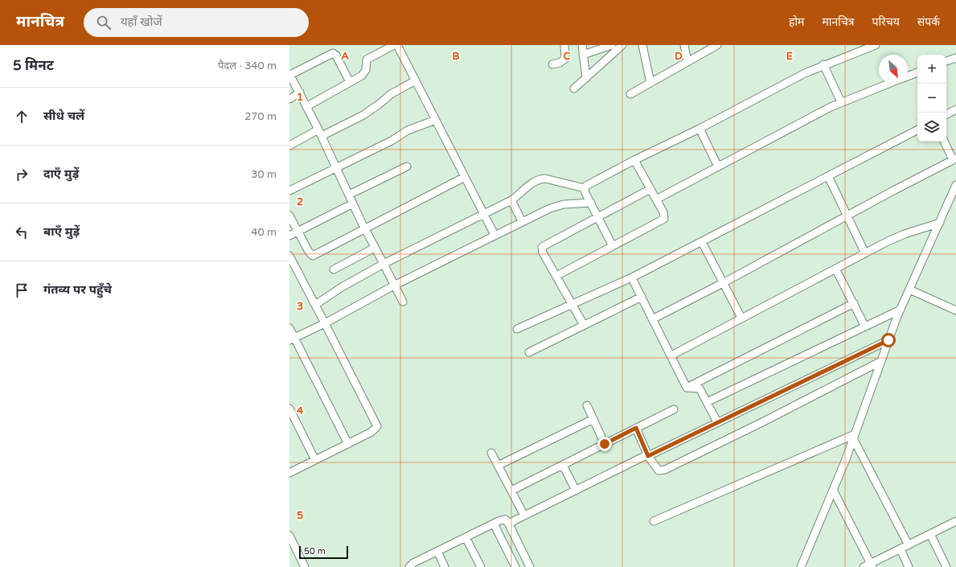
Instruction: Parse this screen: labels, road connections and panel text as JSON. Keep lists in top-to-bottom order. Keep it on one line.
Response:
{"scale_bar":"50 m","north":"bottom right","page":{"header":"मानचित्र","search":"यहाँ खोजें","nav":["होम","मानचित्र","परिचय","संपर्क"],"heading":["5 मिनट","पैदल · 340 m"],"map_buttons":["+","−"],"list":[["सीधे चलें","270 m"],["दाएँ मुड़ें","30 m"],["बाएँ मुड़ें","40 m"],"गंतव्य पर पहुँचे"],"scale":"50 m"},"grid":{"columns":["A","B","C","D","E"],"rows":["1","2","3","4","5"]}}
